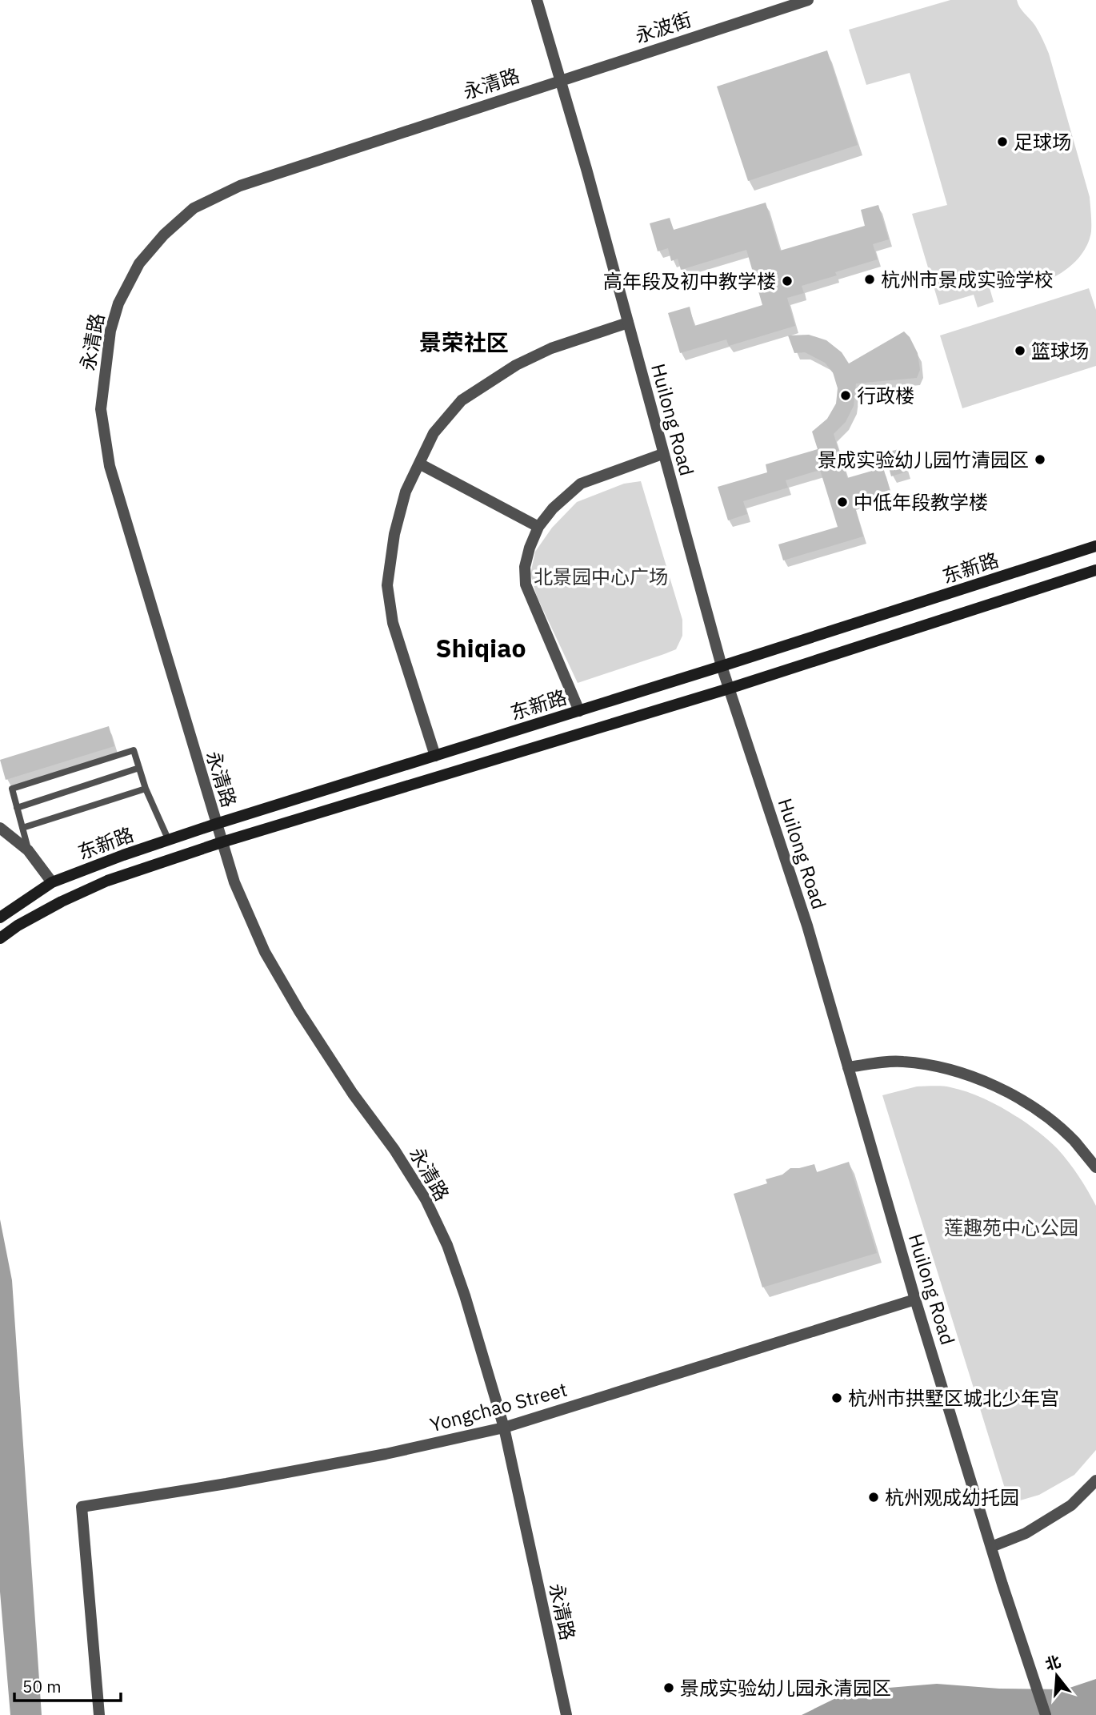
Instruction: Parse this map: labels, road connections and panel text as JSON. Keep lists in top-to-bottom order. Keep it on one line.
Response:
{"streets":{"main road":["东新路"],"street":["永波街","永清路","Huilong Road","Yongchao Street"]},"crossings":[["永波街","永清路"],["永波街","Huilong Road"],["永清路","Huilong Road"],["永清路","东新路"],["永清路","Yongchao Street"],["Huilong Road","东新路"],["Huilong Road","Yongchao Street"]],"districts":["景荣社区","Shiqiao"],"parks":["北景园中心广场","莲趣苑中心公园"],"places":["足球场","杭州市景成实验学校","高年段及初中教学楼","篮球场","行政楼","景成实验幼儿园竹清园区","中低年段教学楼","杭州市拱墅区城北少年宫","杭州观成幼托园","景成实验幼儿园永清园区"],"scale_bar":"50 m","north":"top"}
